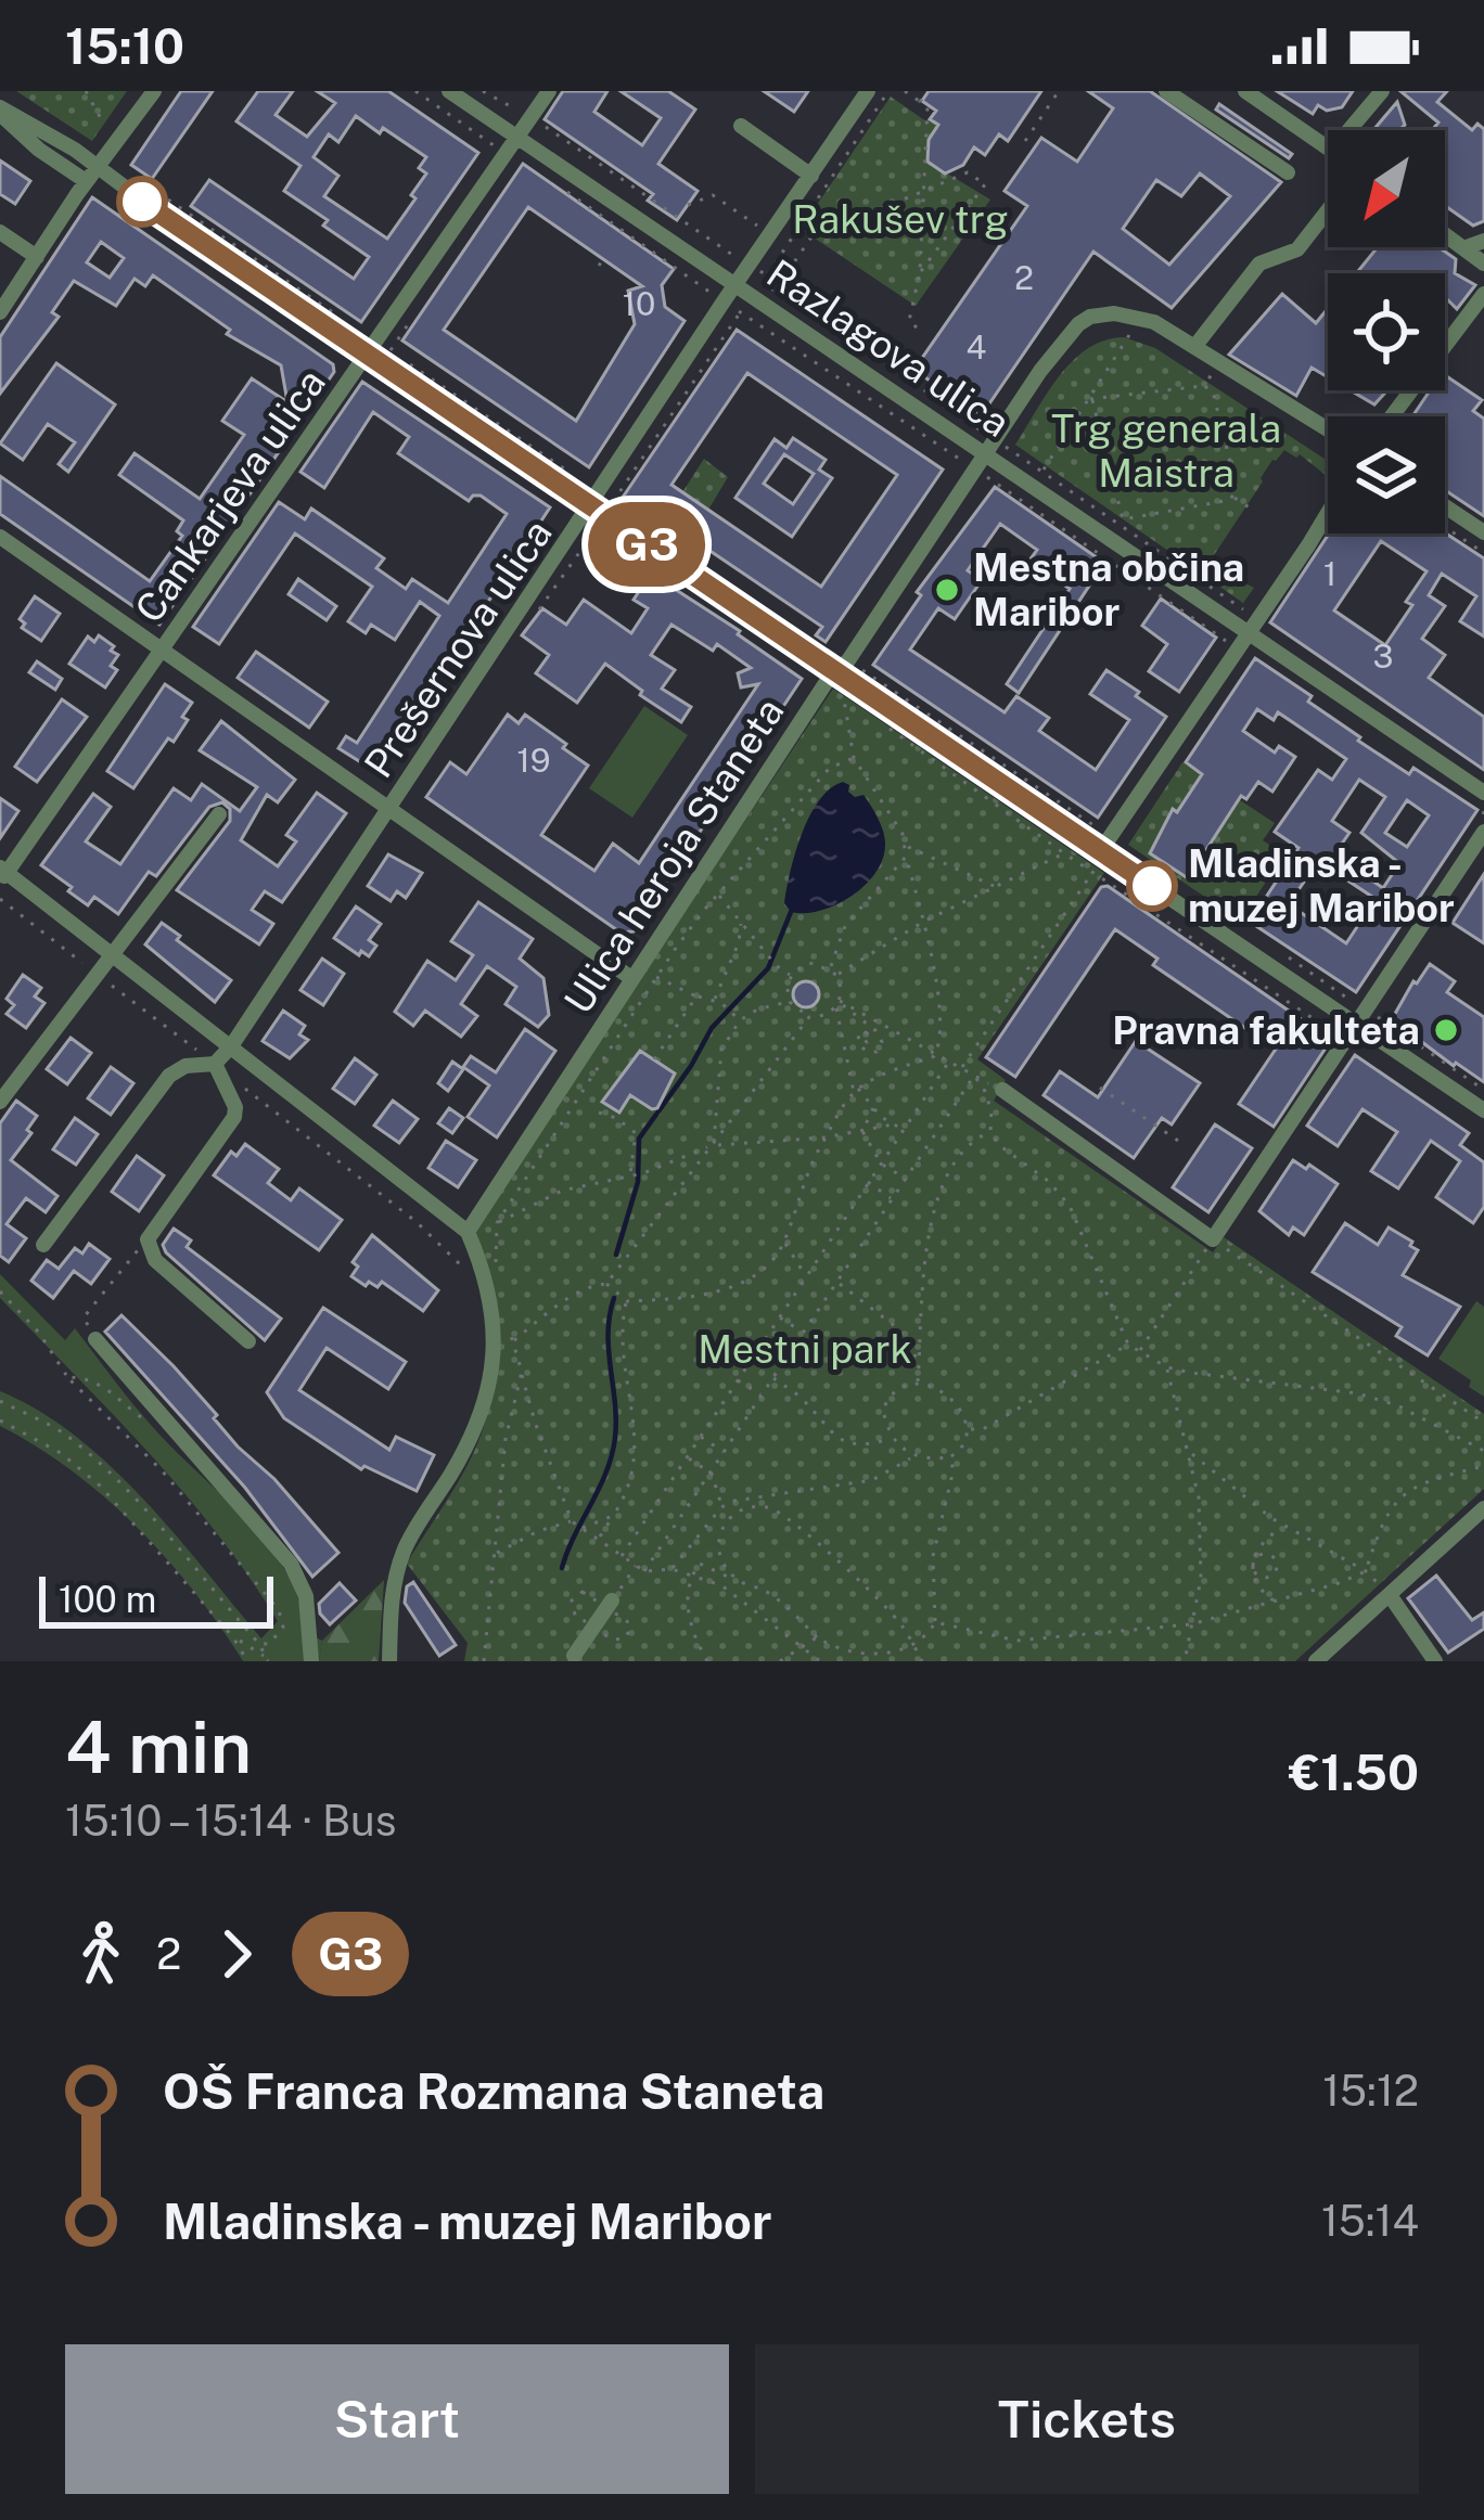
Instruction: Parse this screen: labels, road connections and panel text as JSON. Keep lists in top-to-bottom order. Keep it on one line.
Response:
{"streets":{"street":["Razlagova ulica","Cankarjeva ulica","Prešernova ulica","Ulica heroja Staneta"]},"crossings":[["Razlagova ulica","Cankarjeva ulica"],["Razlagova ulica","Prešernova ulica"],["Razlagova ulica","Ulica heroja Staneta"]],"parks":["Rakušev trg","Trg generala Maistra","Mestni park"],"places":["Mestna občina Maribor","Mladinska - muzej Maribor","Pravna fakulteta"],"lines":["bus line G3"],"house_numbers":["2","10","4","1","3","19"],"scale_bar":"100 m","north":"bottom left","page":{"status":"15:10","on_map":"G3","scale":"100 m","heading":["4 min","15:10 – 15:14 · Bus","€1.50"],"legs":["2","G3"],"list":[{"name":"OŠ Franca Rozmana Staneta","value":"15:12"},{"name":"Mladinska - muzej Maribor","value":"15:14"}],"buttons":["Start","Tickets"]}}
